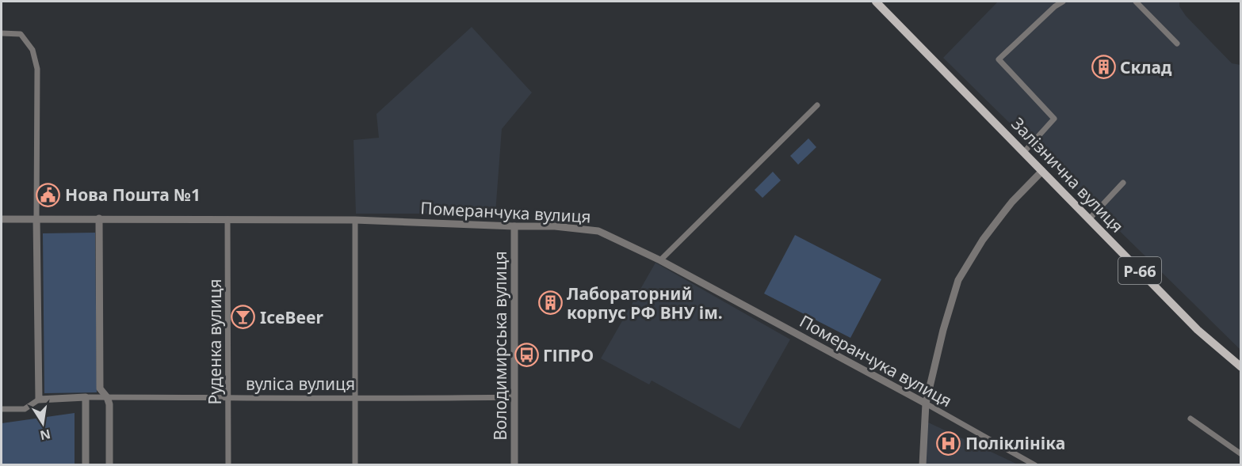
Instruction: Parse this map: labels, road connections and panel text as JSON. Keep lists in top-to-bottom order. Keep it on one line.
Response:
{"streets":{"main road":["Залізнична вулиця","Р-66"],"street":["Померанчука вулиця","Руденка вулиця","Володимирська вулиця","вуліса вулиця"]},"crossings":[["Померанчука вулиця","Руденка вулиця"],["Померанчука вулиця","Володимирська вулиця"],["Руденка вулиця","вуліса вулиця"],["Володимирська вулиця","вуліса вулиця"]],"places":{"building":["Склад","Лабораторний корпус РФ ВНУ ім."],"public building":["Нова Пошта №1"],"bar":["IceBeer"],"bus stop":["ГІПРО"],"hospital":["Поліклініка"]},"north":"bottom"}
